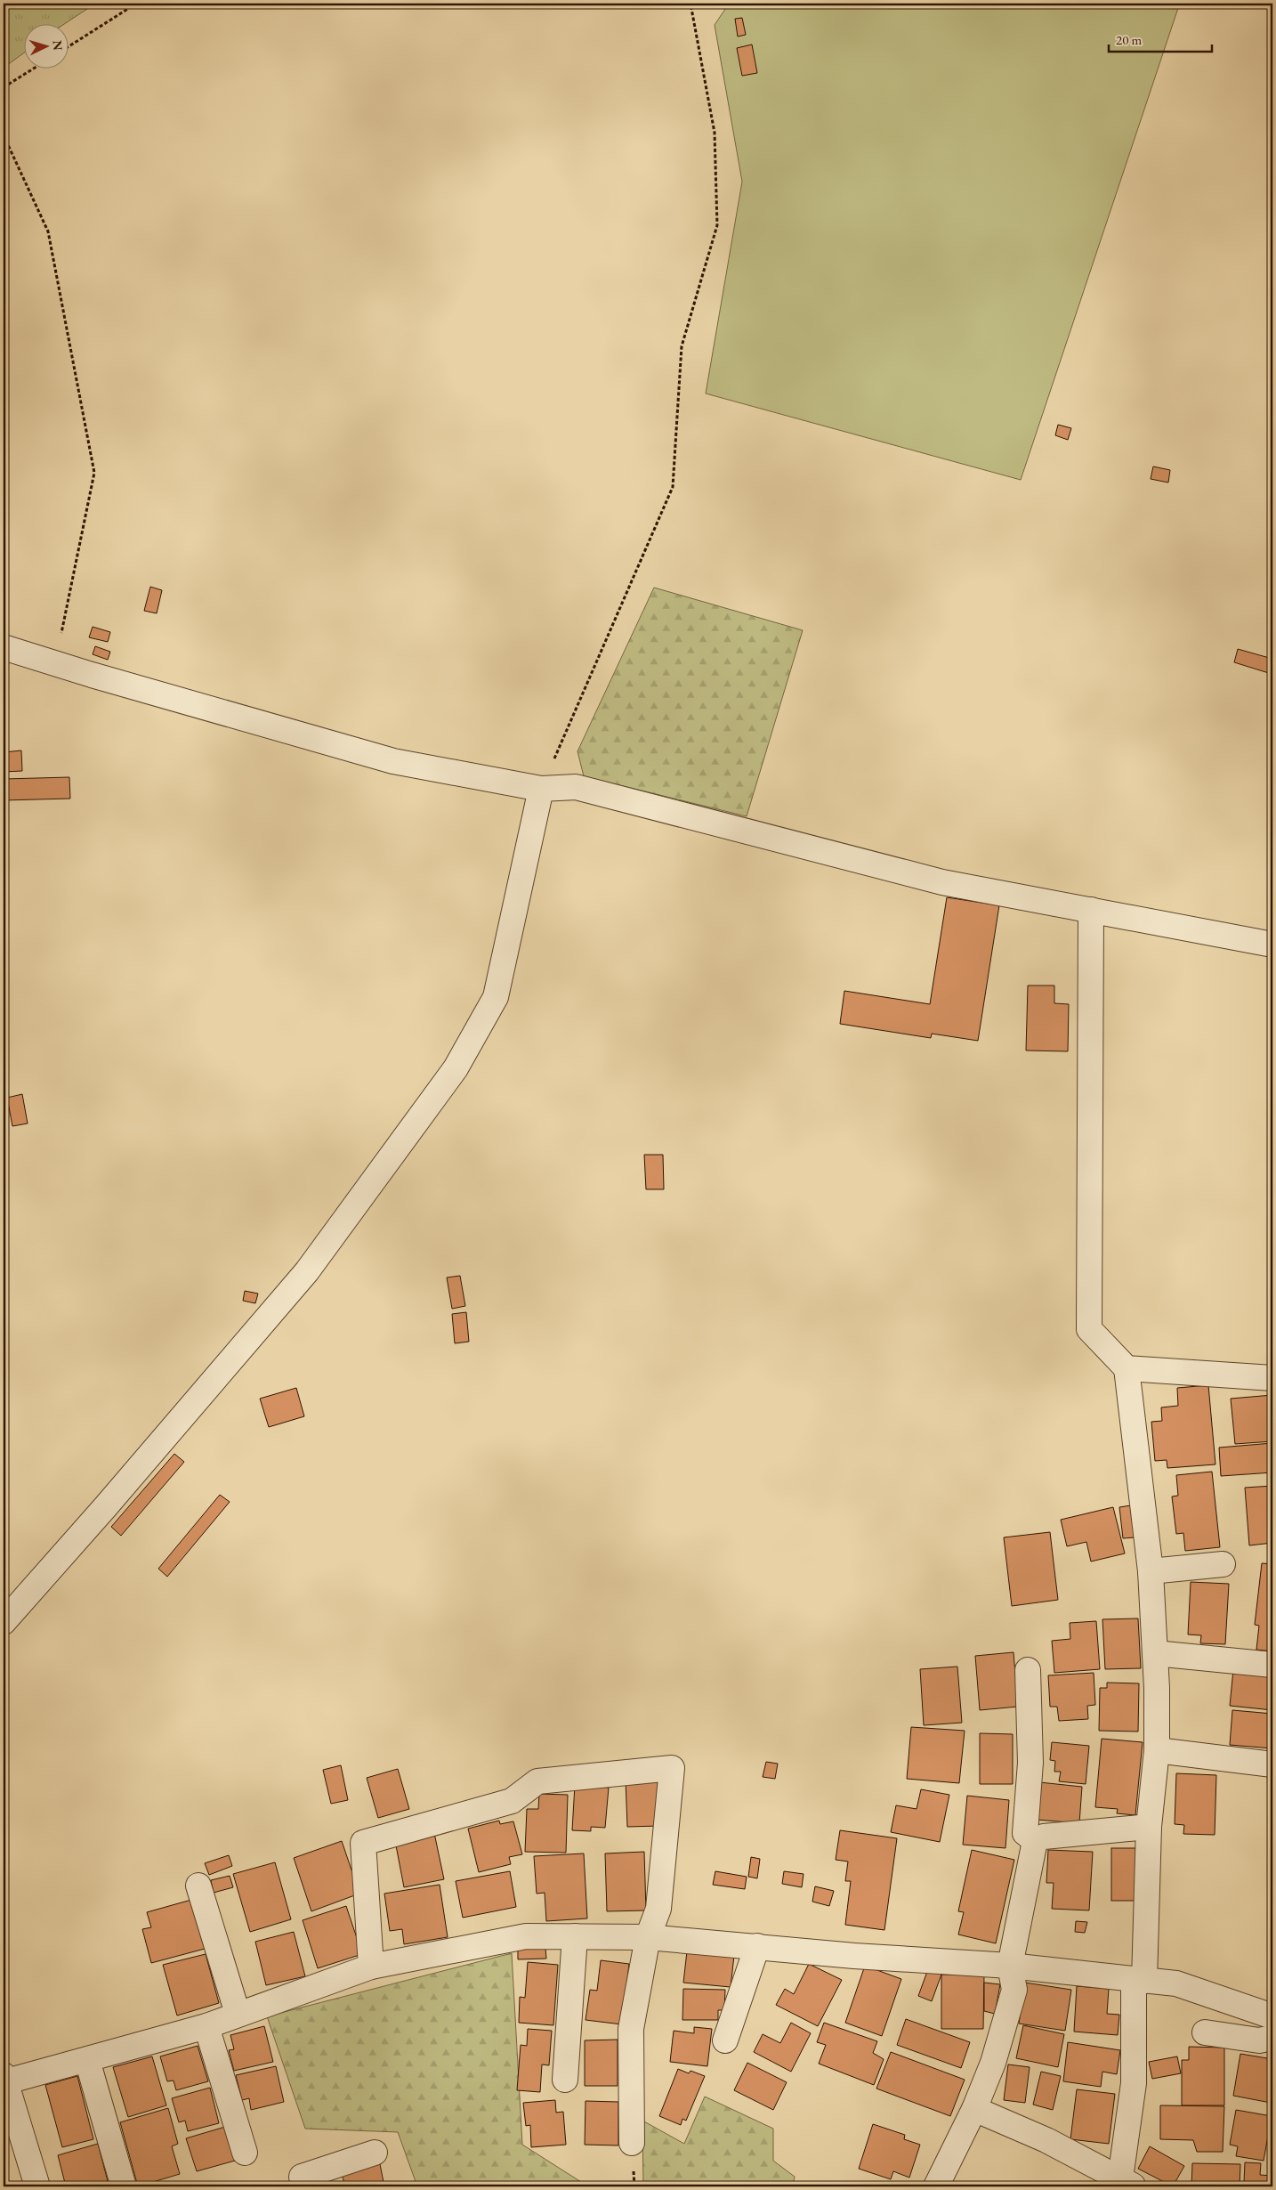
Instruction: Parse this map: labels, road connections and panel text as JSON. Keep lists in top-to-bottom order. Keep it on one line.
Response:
{"scale_bar":"20 m","north":"right"}
